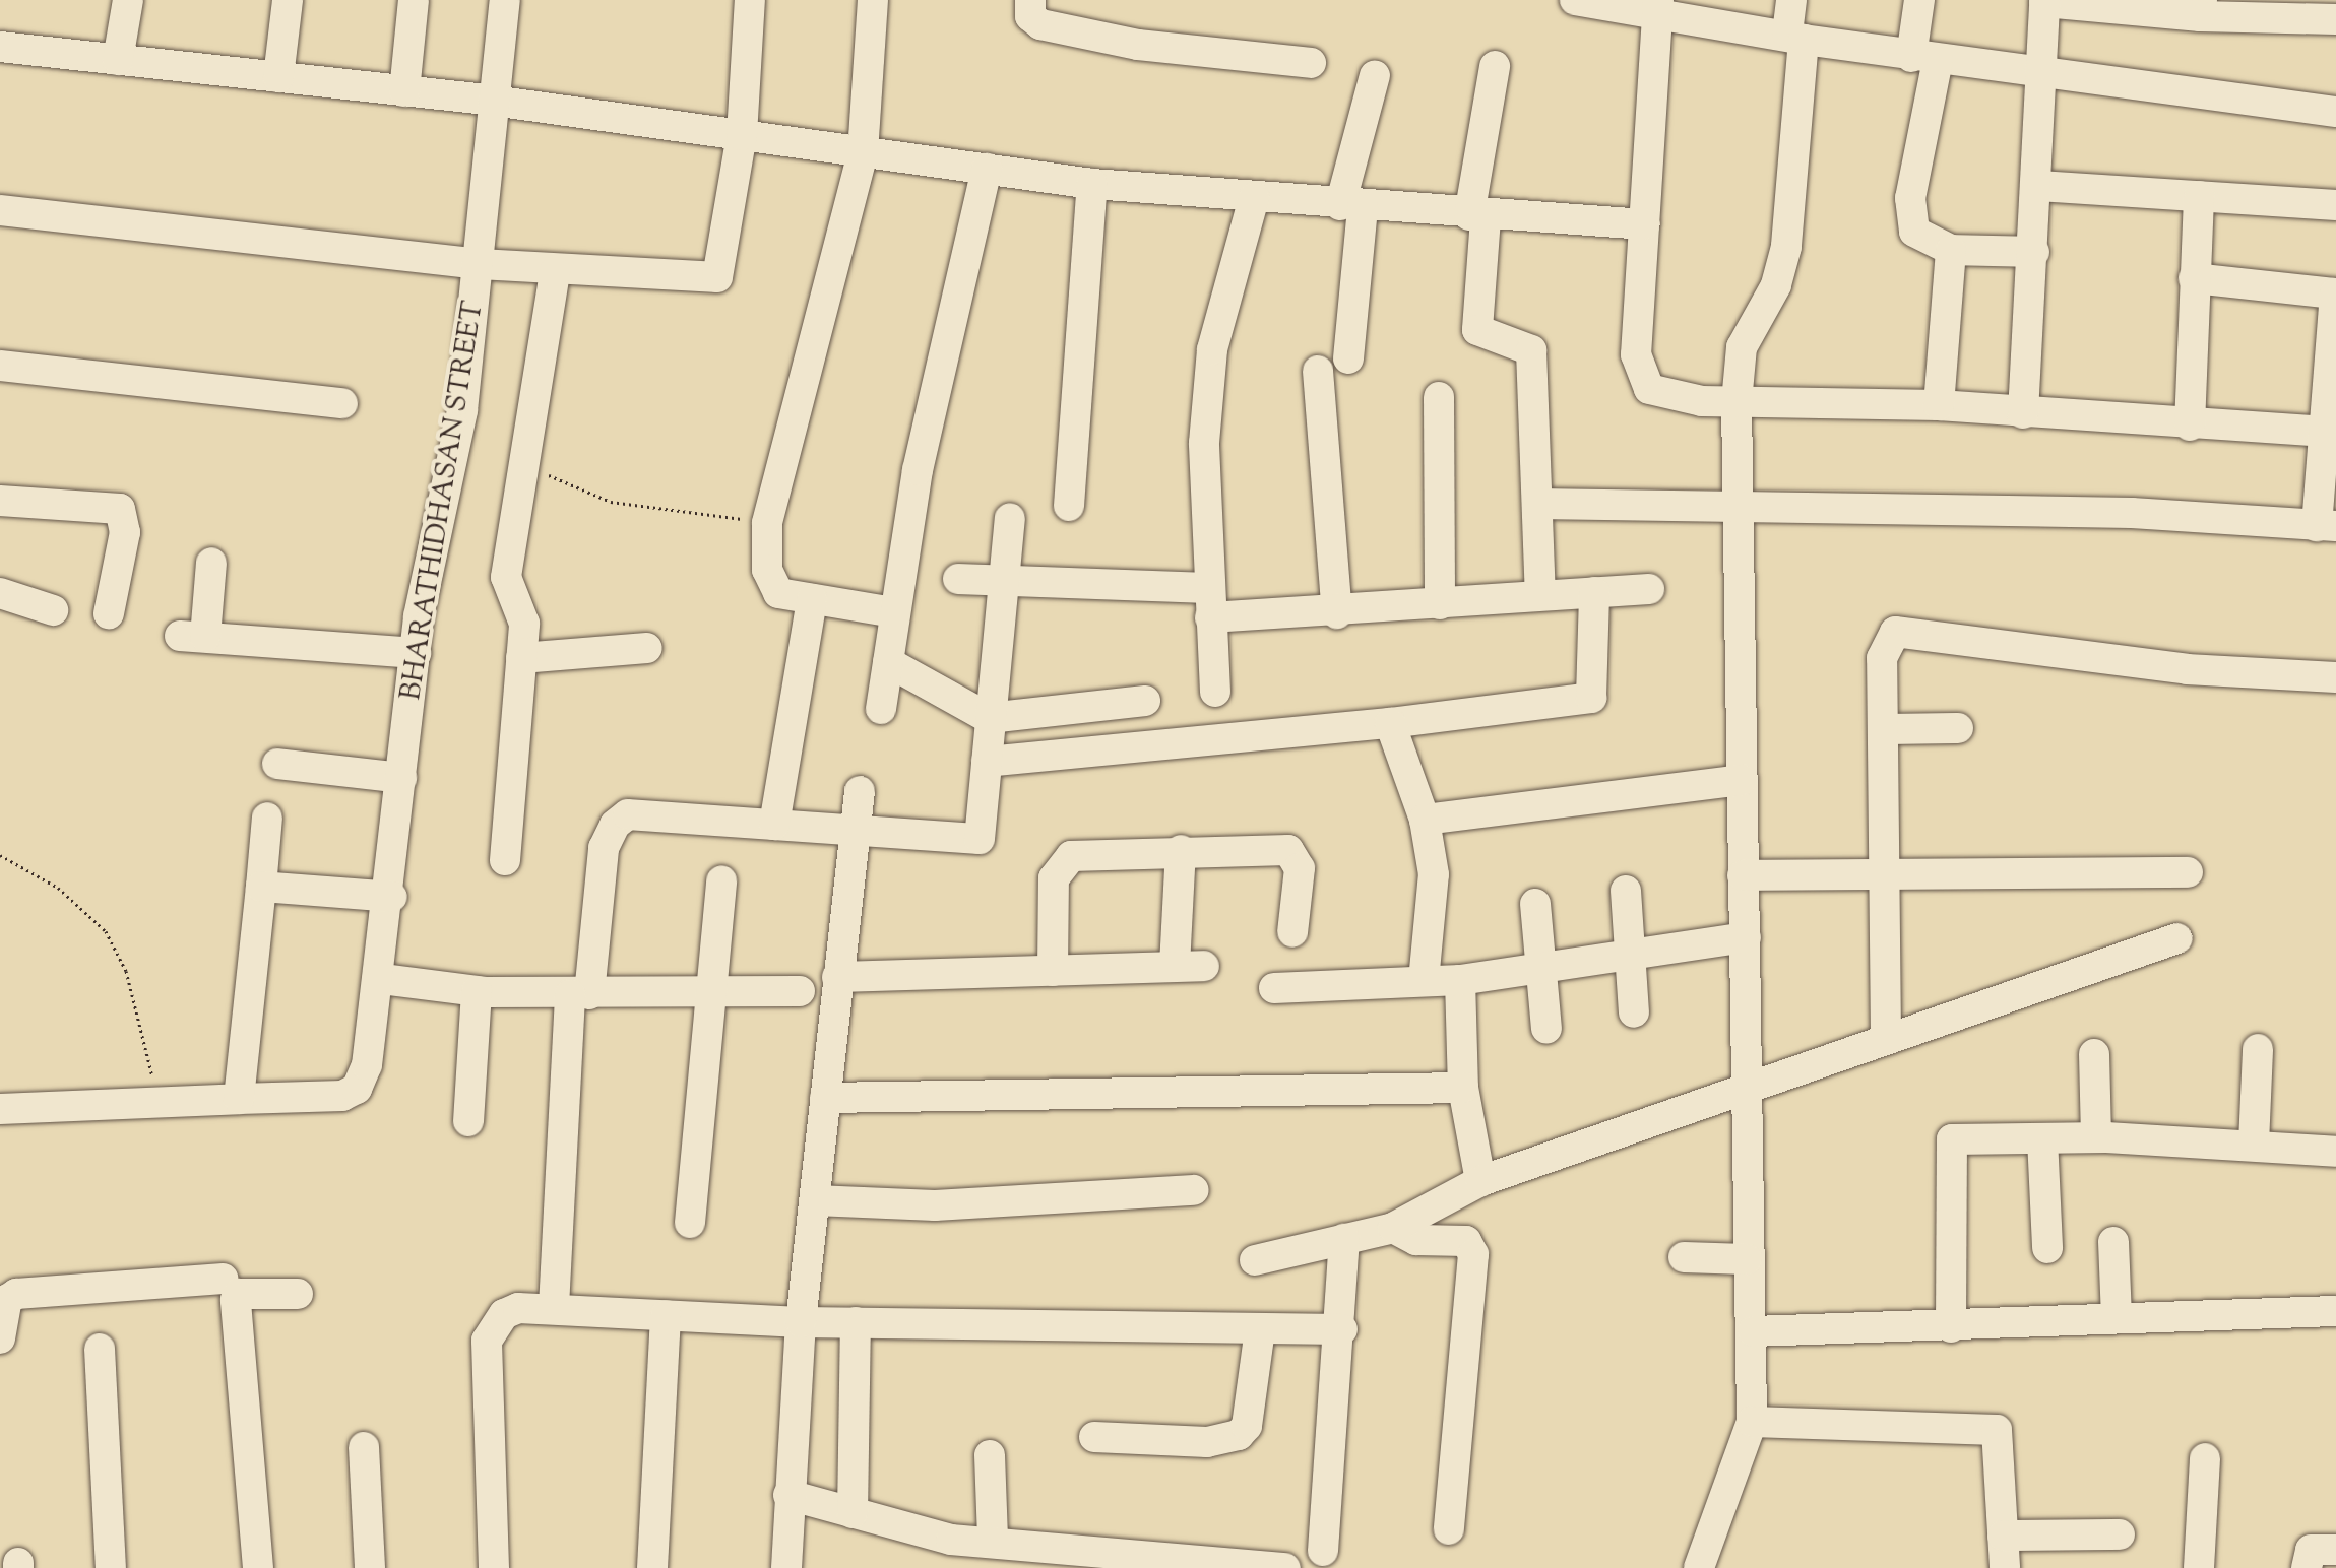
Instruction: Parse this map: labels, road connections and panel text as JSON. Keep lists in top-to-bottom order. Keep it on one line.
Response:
{"streets":{"street":["BHARATHIDHASAN STREET"]}}
